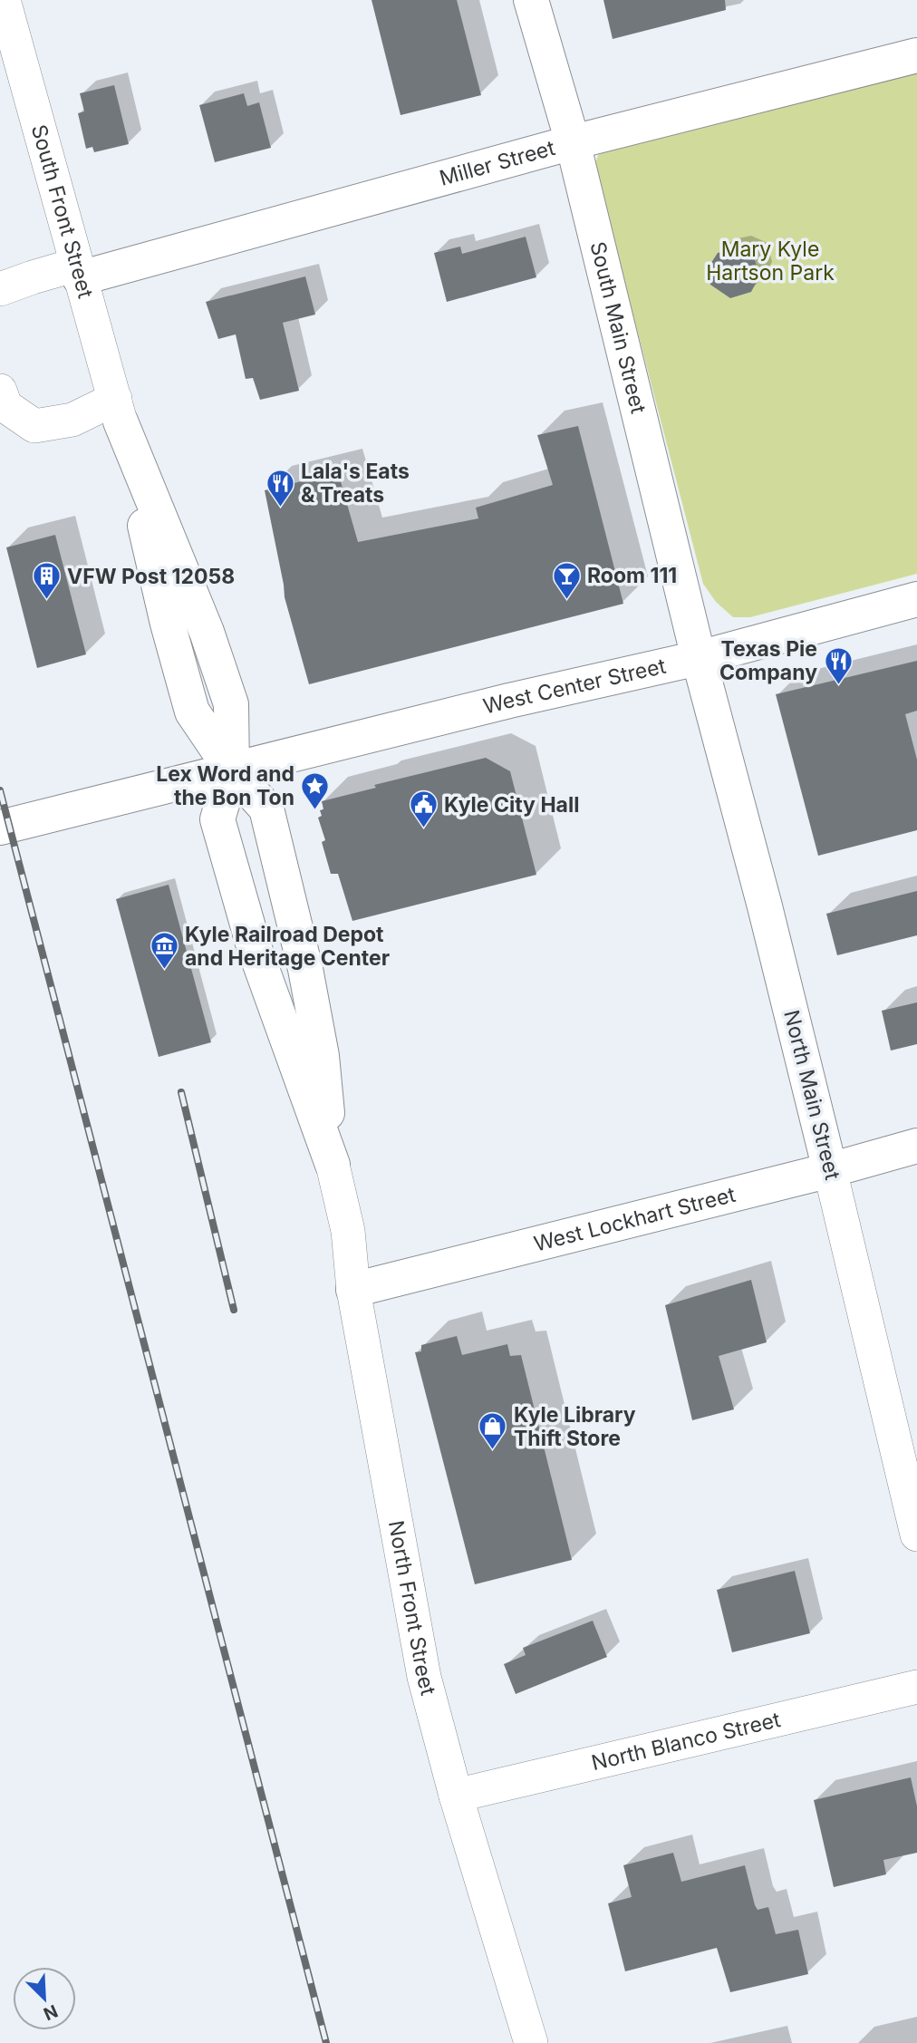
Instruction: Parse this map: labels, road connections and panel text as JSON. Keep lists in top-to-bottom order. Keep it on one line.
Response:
{"streets":{"street":["Miller Street","South Front Street","South Main Street","West Center Street","North Main Street","West Lockhart Street","North Front Street","North Blanco Street"]},"crossings":[["Miller Street","South Front Street"],["Miller Street","South Main Street"],["South Front Street","West Center Street"],["South Front Street","North Front Street"],["South Main Street","West Center Street"],["South Main Street","North Main Street"],["West Center Street","North Main Street"],["West Center Street","North Front Street"],["North Main Street","West Lockhart Street"],["West Lockhart Street","North Front Street"],["North Front Street","North Blanco Street"]],"parks":["Mary Kyle Hartson Park"],"places":{"restaurant":["Lala's Eats & Treats","Texas Pie Company"],"bar":["Room 111"],"building":["VFW Post 12058"],"place":["Lex Word and the Bon Ton"],"public building":["Kyle City Hall"],"museum":["Kyle Railroad Depot and Heritage Center"],"shop":["Kyle Library Thift Store"]},"north":"bottom right"}
